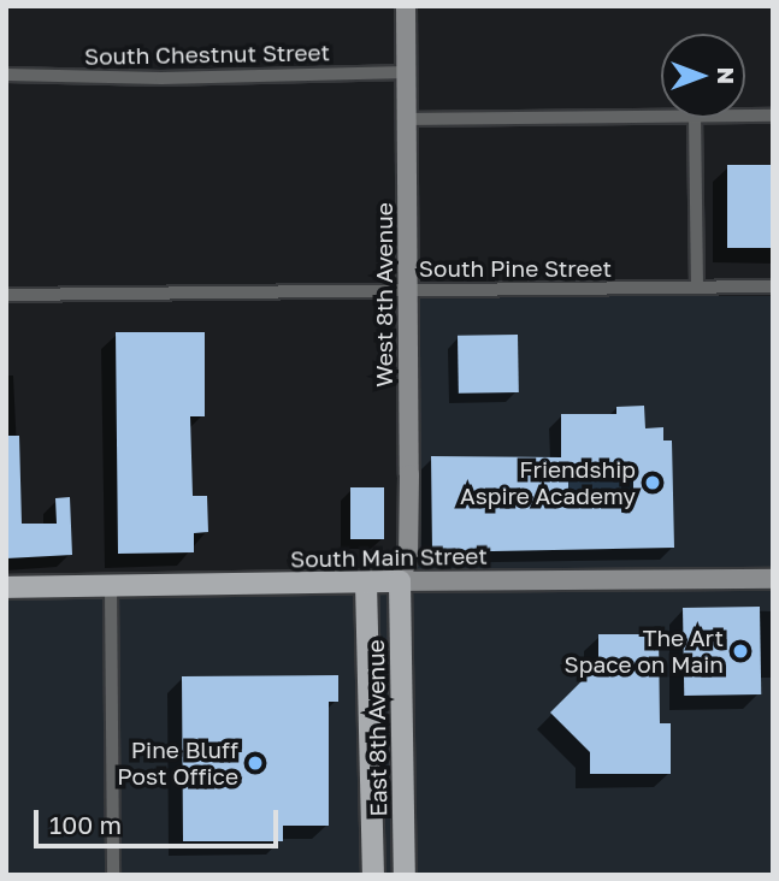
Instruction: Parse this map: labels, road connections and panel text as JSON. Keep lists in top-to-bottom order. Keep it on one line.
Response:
{"streets":{"main road":["South Main Street","East 8th Avenue"],"street":["South Chestnut Street","South Pine Street","West 8th Avenue"]},"crossings":[["South Chestnut Street","West 8th Avenue"],["South Pine Street","West 8th Avenue"],["West 8th Avenue","South Main Street"],["West 8th Avenue","East 8th Avenue"],["South Main Street","East 8th Avenue"]],"places":["Friendship Aspire Academy","The Art Space on Main","Pine Bluff Post Office"],"scale_bar":"100 m","north":"right"}
